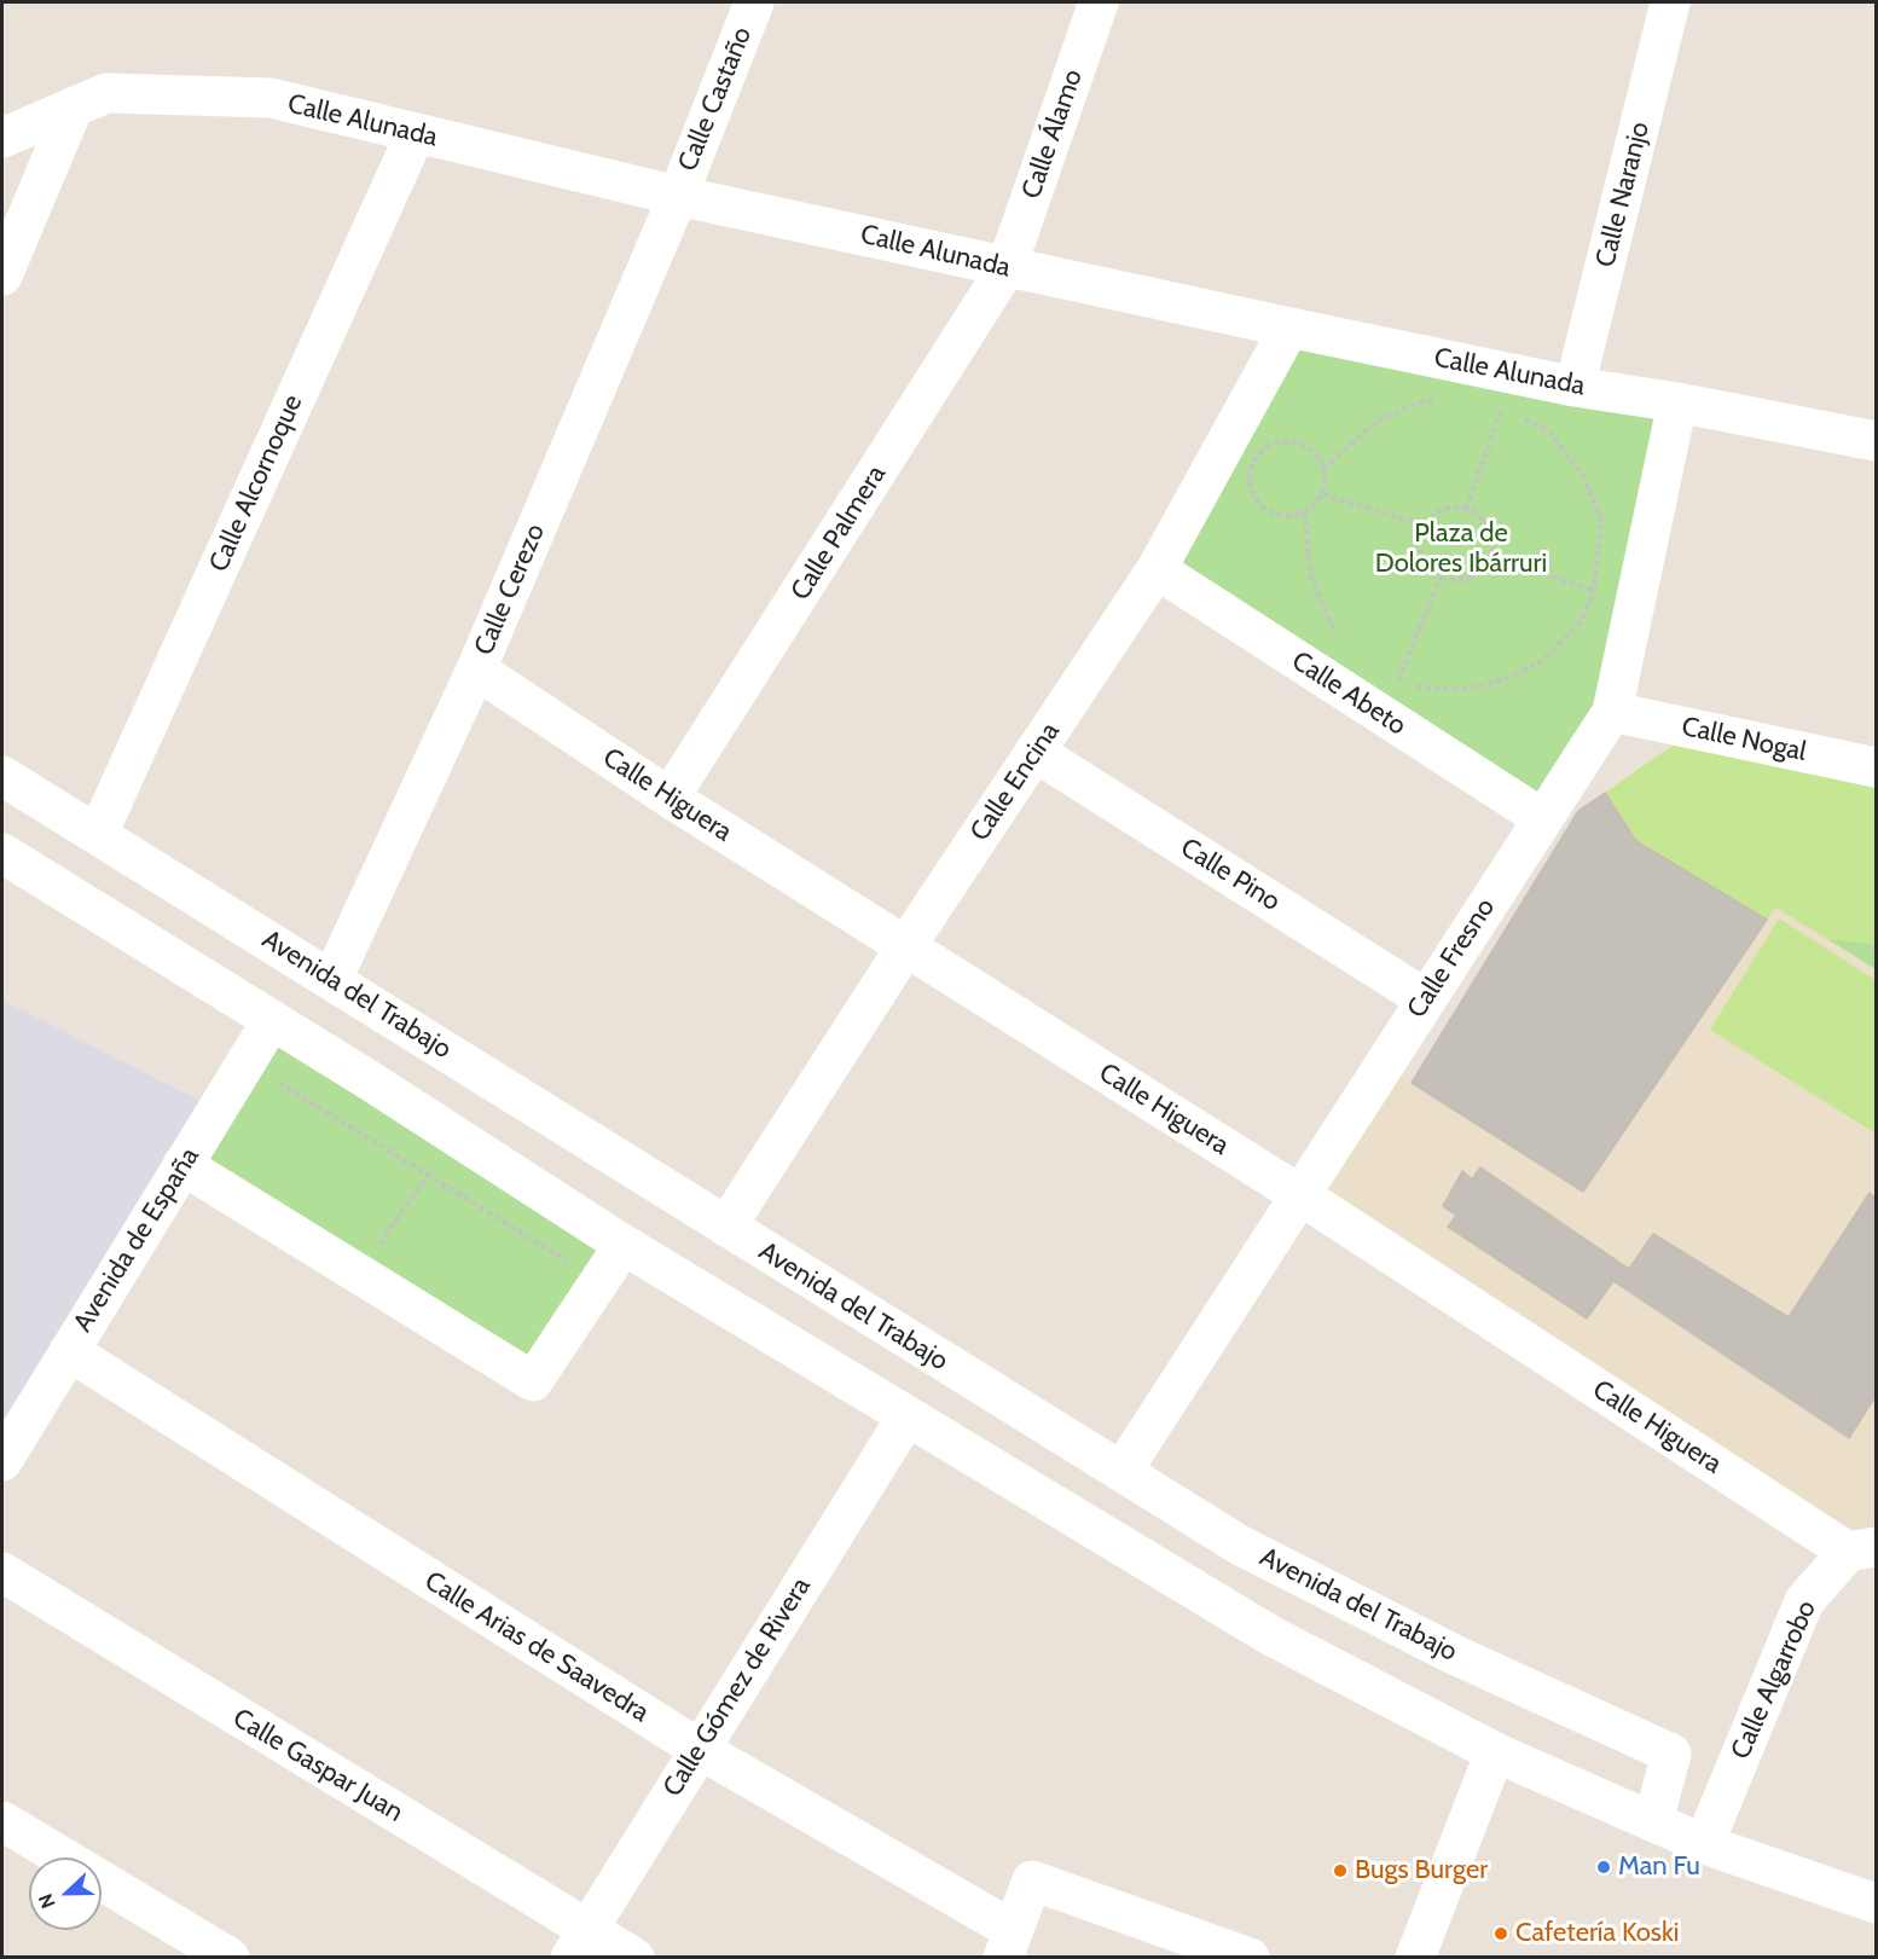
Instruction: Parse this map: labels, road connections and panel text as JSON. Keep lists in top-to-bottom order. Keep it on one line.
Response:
{"streets":{"street":["Calle Castaño","Calle Alunada","Calle Álamo","Calle Naranjo","Calle Alcornoque","Calle Palmera","Calle Cerezo","Calle Abeto","Calle Nogal","Calle Encina","Calle Higuera","Calle Pino","Calle Fresno","Avenida del Trabajo","Avenida de España","Calle Arias de Saavedra","Calle Algarrobo","Calle Gómez de Rivera","Calle Gaspar Juan"]},"crossings":[["Calle Castaño","Calle Alunada"],["Calle Castaño","Calle Cerezo"],["Calle Alunada","Calle Álamo"],["Calle Alunada","Calle Naranjo"],["Calle Alunada","Calle Alcornoque"],["Calle Alunada","Calle Palmera"],["Calle Alunada","Calle Cerezo"],["Calle Alunada","Calle Encina"],["Calle Alunada","Calle Fresno"],["Calle Álamo","Calle Palmera"],["Calle Alcornoque","Avenida del Trabajo"],["Calle Palmera","Calle Higuera"],["Calle Cerezo","Calle Higuera"],["Calle Cerezo","Avenida del Trabajo"],["Calle Abeto","Calle Encina"],["Calle Abeto","Calle Fresno"],["Calle Nogal","Calle Fresno"],["Calle Encina","Calle Higuera"],["Calle Encina","Calle Pino"],["Calle Encina","Avenida del Trabajo"],["Calle Higuera","Calle Fresno"],["Calle Higuera","Calle Algarrobo"],["Calle Pino","Calle Fresno"],["Calle Fresno","Avenida del Trabajo"],["Avenida de España","Calle Arias de Saavedra"],["Calle Arias de Saavedra","Calle Gómez de Rivera"],["Calle Gómez de Rivera","Calle Gaspar Juan"]],"parks":["Plaza de Dolores Ibárruri"],"places":["Man Fu","Bugs Burger","Cafetería Koski"],"north":"left"}
